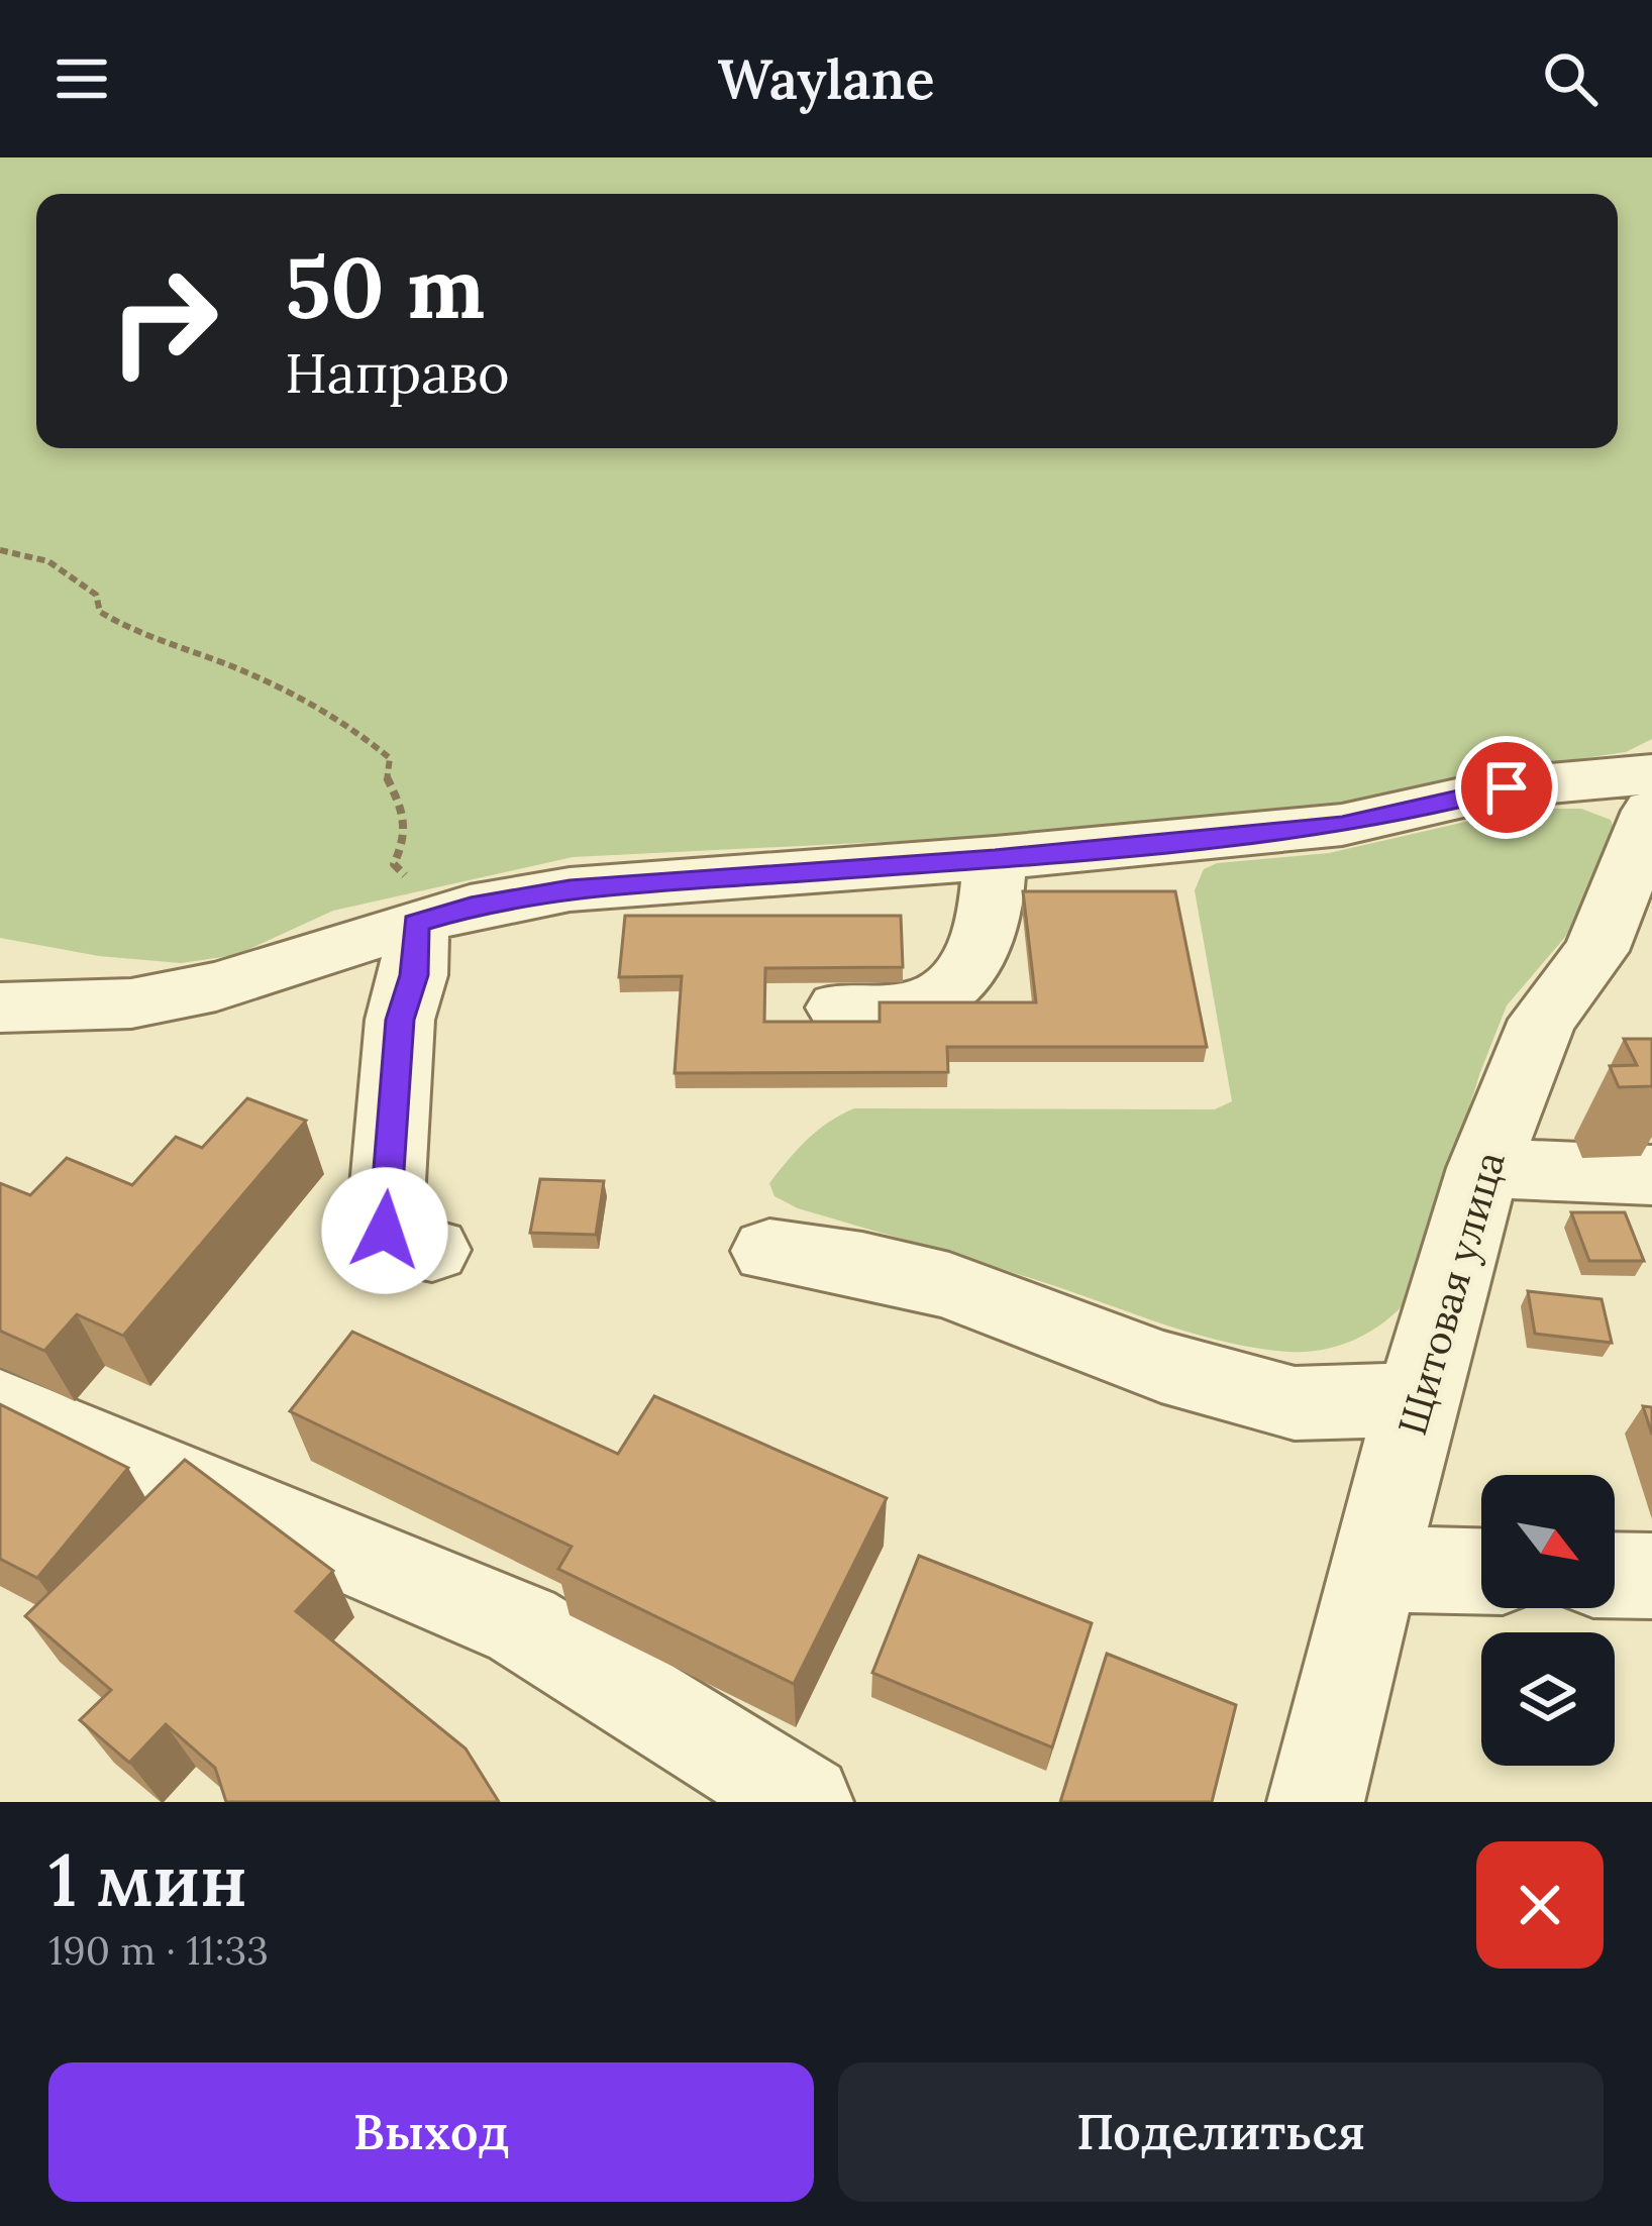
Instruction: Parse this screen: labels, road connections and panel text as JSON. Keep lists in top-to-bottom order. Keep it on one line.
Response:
{"streets":{"street":["Щитовая улица"]},"north":"bottom right","page":{"header":"Waylane","turn":["50 m","Направо"],"heading":["1 мин","190 m · 11:33"],"buttons":["Выход","Поделиться"]}}
